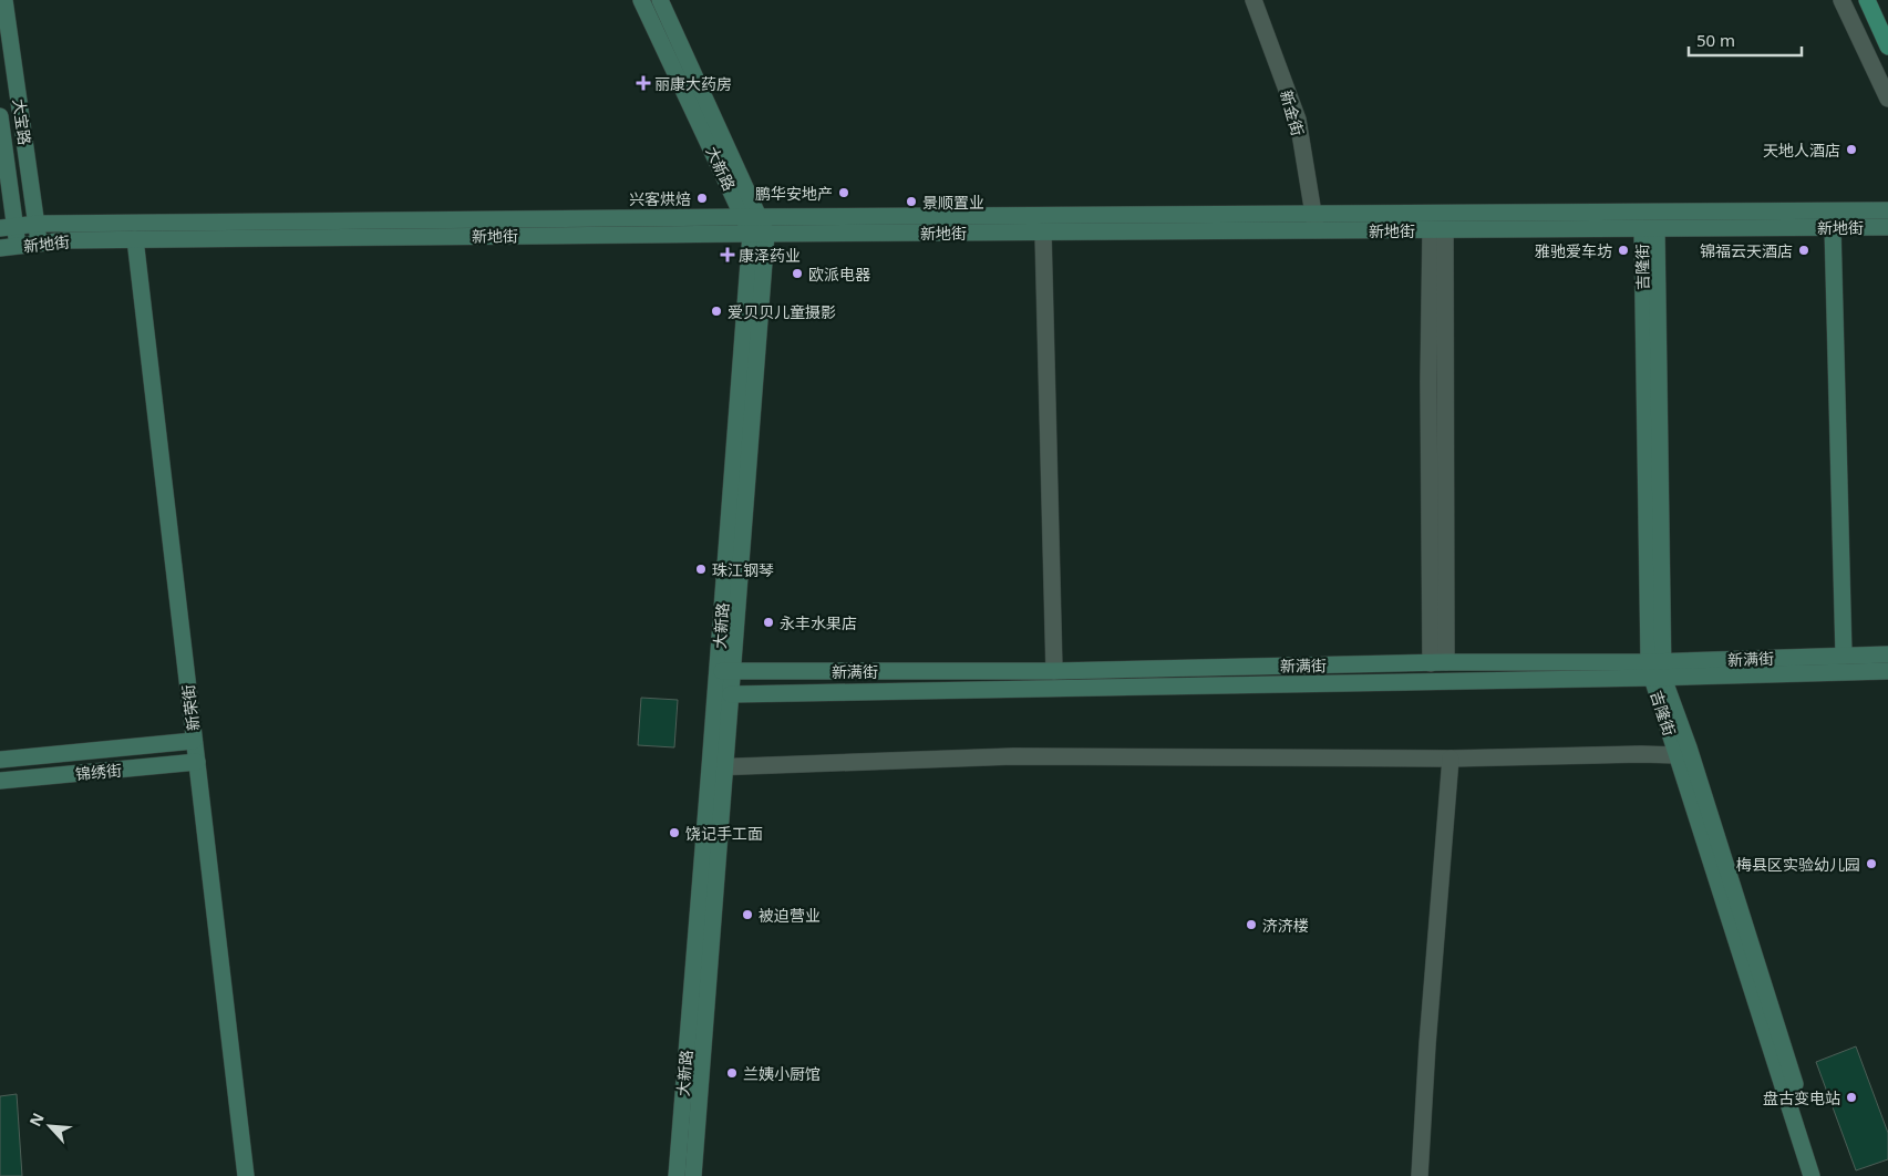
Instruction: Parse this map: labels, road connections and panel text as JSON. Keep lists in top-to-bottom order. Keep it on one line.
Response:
{"streets":{"street":["新金街","大宝路","大新路","新地街","吉隆街","新满街","新荣街","锦绣街"]},"crossings":[["新金街","新地街"],["大宝路","新地街"],["大新路","新地街"],["大新路","新满街"],["新地街","吉隆街"],["新地街","新荣街"],["吉隆街","新满街"],["新荣街","锦绣街"]],"places":{"health":["丽康大药房","康泽药业"],"other":["天地人酒店","鹏华安地产","兴客烘焙","景顺置业","雅驰爱车坊","锦福云天酒店","欧派电器","爱贝贝儿童摄影","珠江钢琴","永丰水果店","饶记手工面","梅县区实验幼儿园","被迫营业","济济楼","兰姨小厨馆","盘古变电站"]},"scale_bar":"50 m","north":"top left"}
